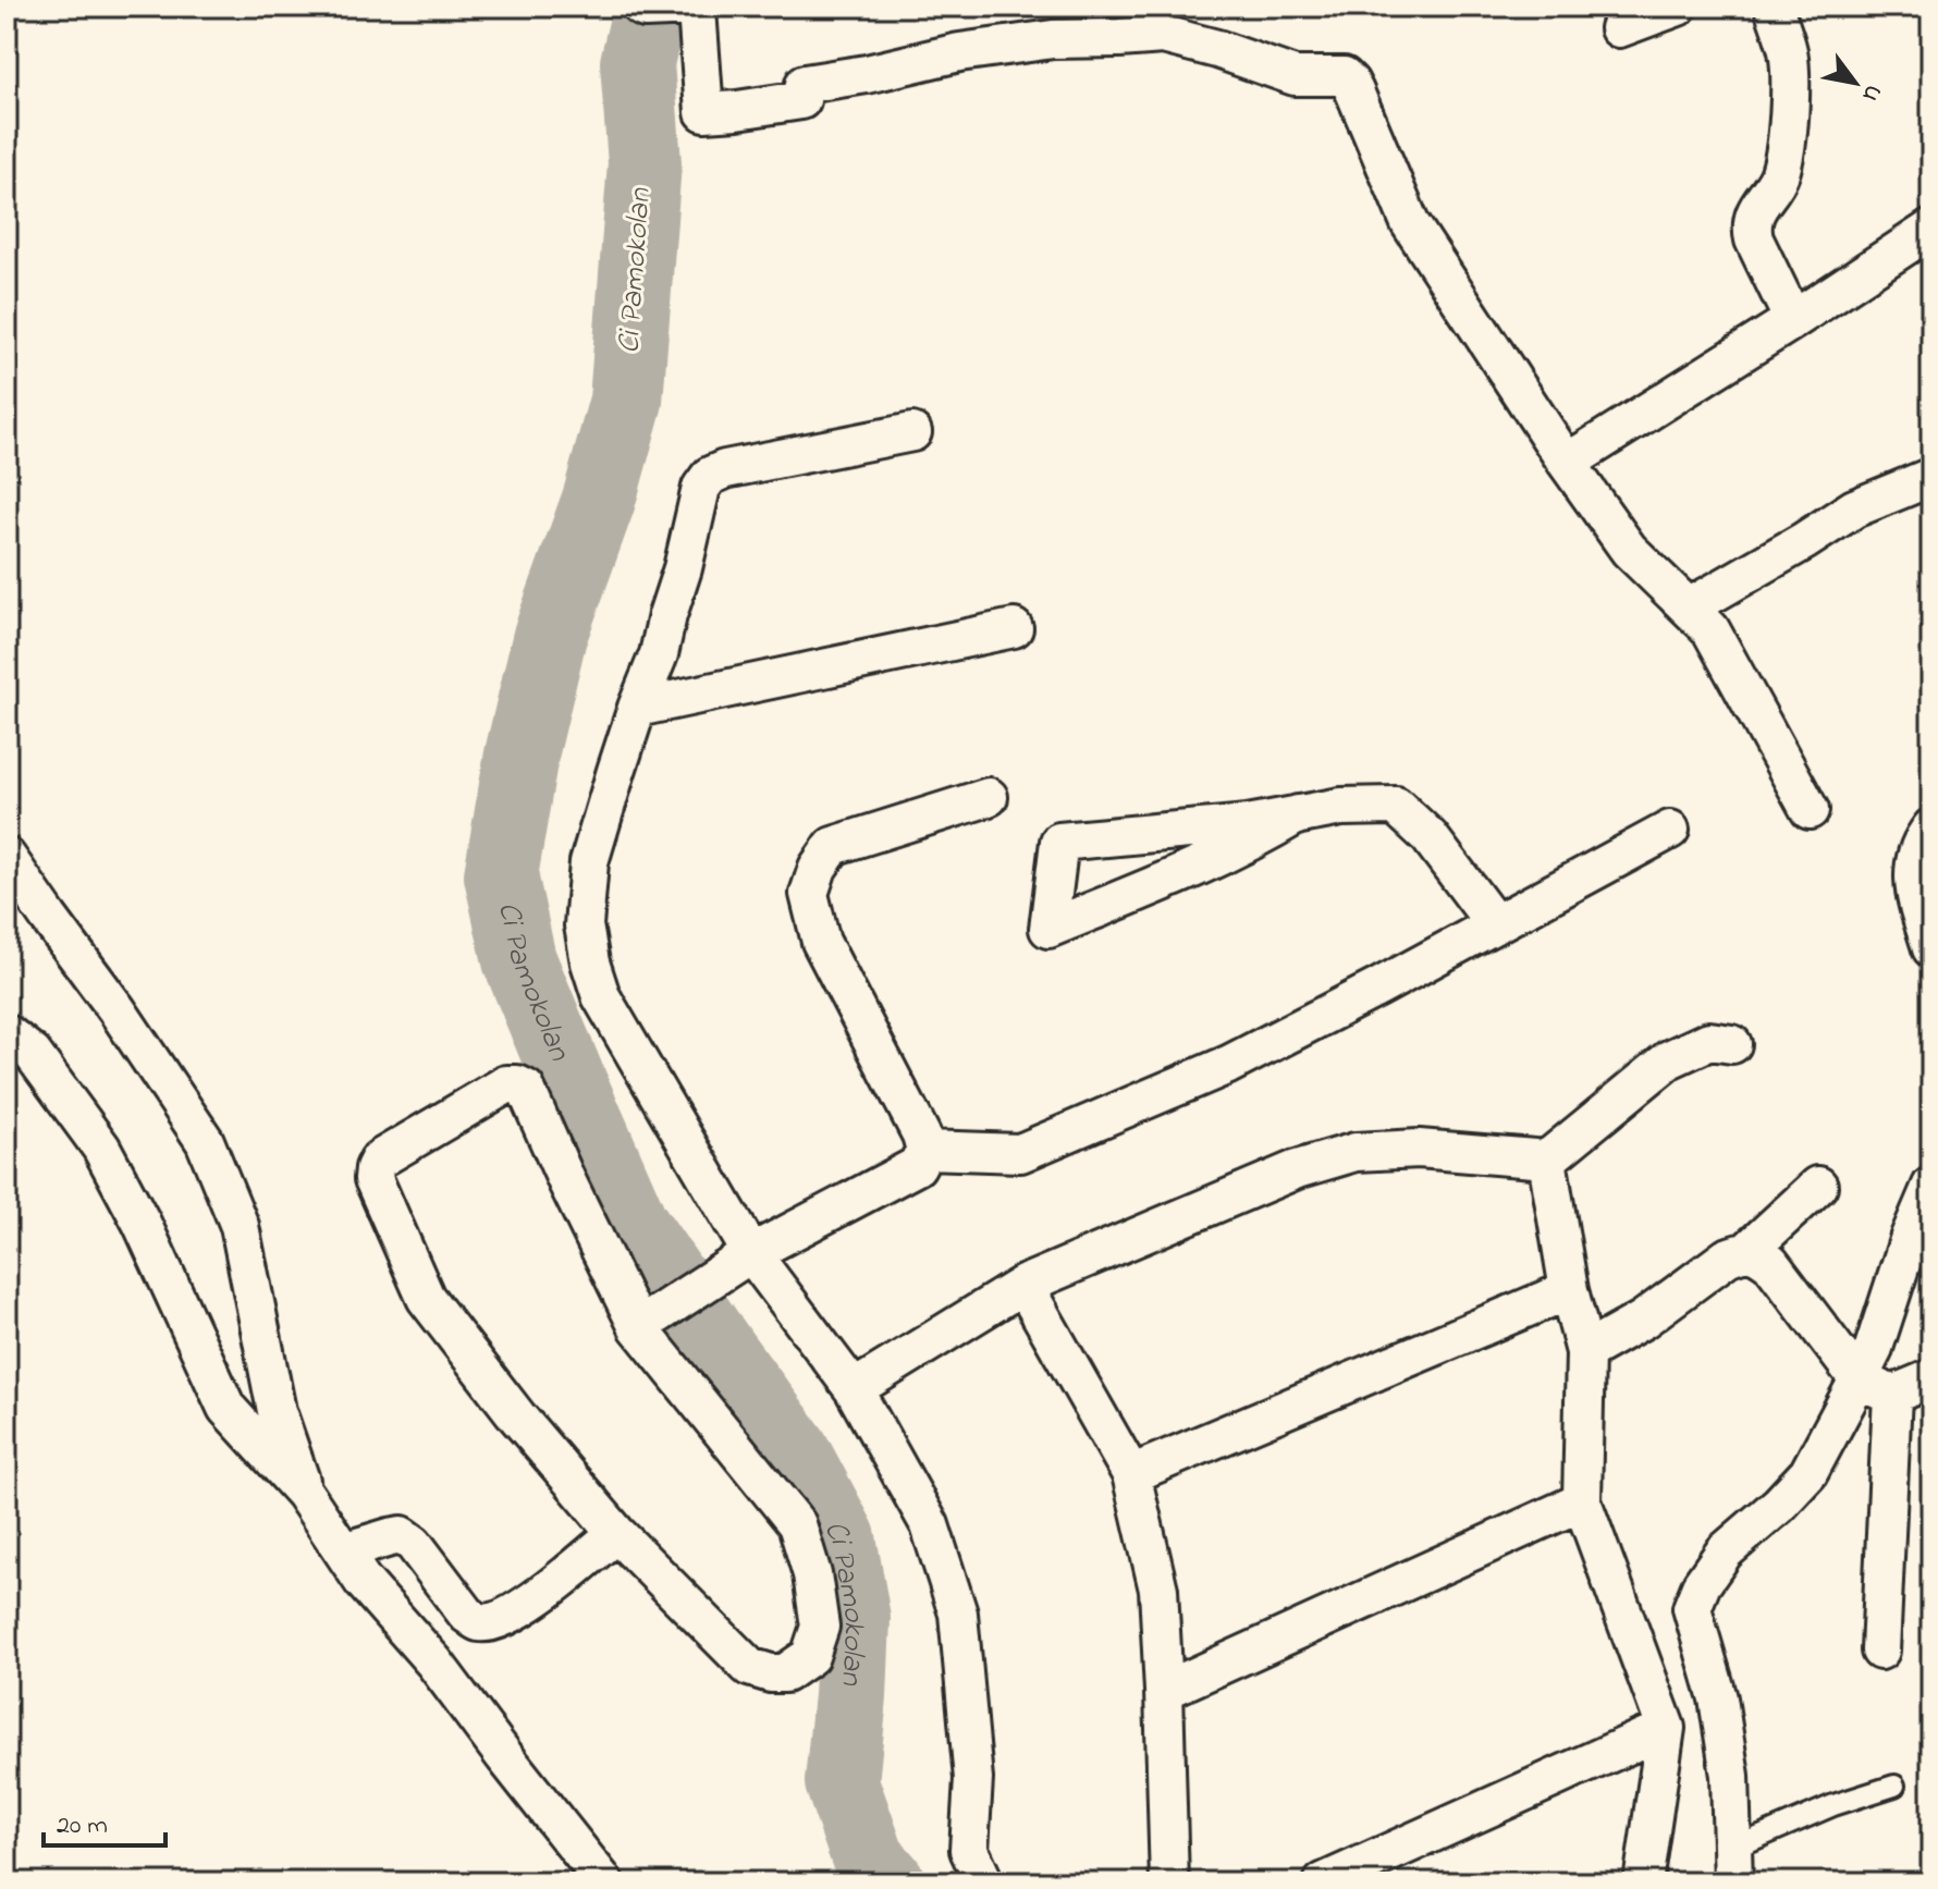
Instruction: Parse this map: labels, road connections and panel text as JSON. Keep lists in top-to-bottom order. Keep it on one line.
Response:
{"water":["Ci Pamokolan"],"scale_bar":"20 m","north":"bottom right"}
